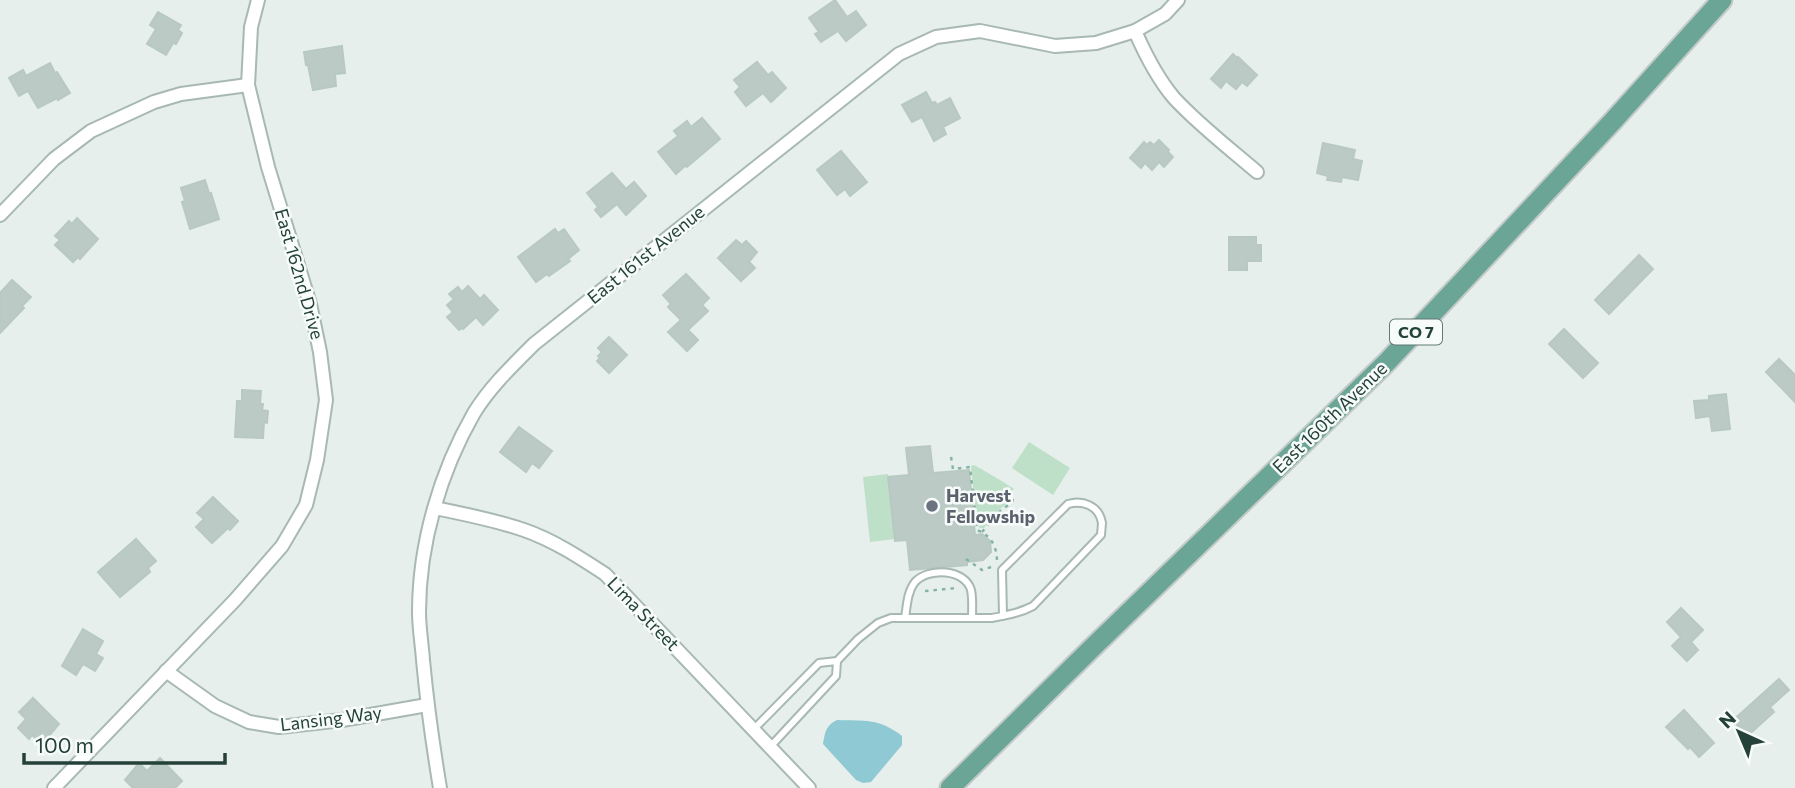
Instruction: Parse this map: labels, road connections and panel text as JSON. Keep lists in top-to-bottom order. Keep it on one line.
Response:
{"streets":{"main road":["CO 7","East 160th Avenue"],"street":["East 161st Avenue","East 162nd Drive","Lima Street","Lansing Way"]},"crossings":[["East 161st Avenue","Lima Street"],["East 161st Avenue","Lansing Way"],["East 162nd Drive","Lansing Way"]],"places":["Harvest Fellowship"],"scale_bar":"100 m","north":"top left"}
